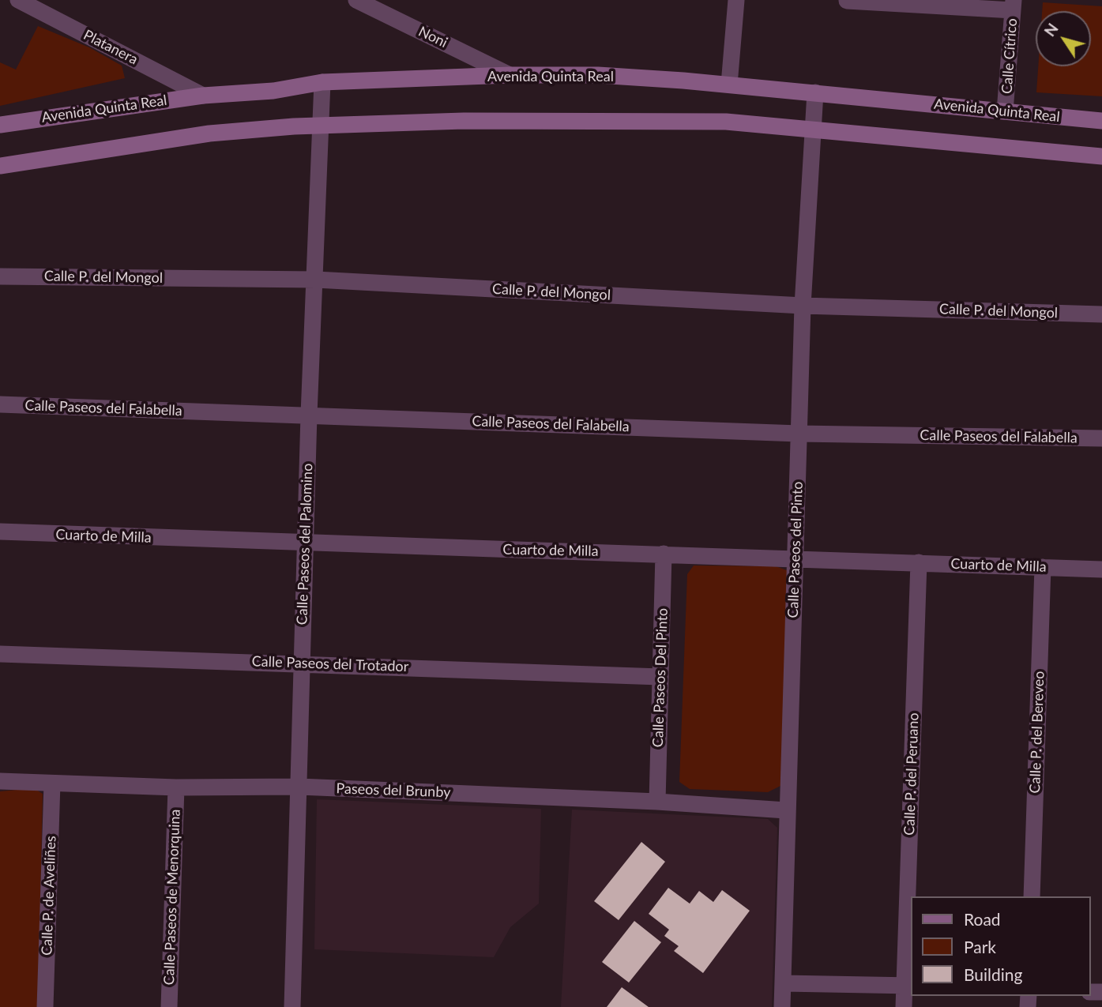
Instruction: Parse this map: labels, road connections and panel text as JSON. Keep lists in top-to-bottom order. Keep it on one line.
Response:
{"streets":{"main road":["Avenida Quinta Real"],"street":["Noni","Platanera","Calle Cítrico","Calle P. del Mongol","Calle Paseos del Falabella","Cuarto de Milla","Calle Paseos del Palomino","Calle Paseos del Pinto","Calle Paseos del Trotador","Calle Paseos Del Pinto","Calle P. del Bereveo","Calle P. del Peruano","Paseos del Brunby","Calle P. de Aveliñes","Calle Paseos de Menorquina"]},"crossings":[["Noni","Avenida Quinta Real"],["Platanera","Avenida Quinta Real"],["Calle Cítrico","Avenida Quinta Real"],["Avenida Quinta Real","Calle Paseos del Palomino"],["Avenida Quinta Real","Calle Paseos del Pinto"],["Calle P. del Mongol","Calle Paseos del Palomino"],["Calle P. del Mongol","Calle Paseos del Pinto"],["Calle Paseos del Falabella","Calle Paseos del Palomino"],["Calle Paseos del Falabella","Calle Paseos del Pinto"],["Cuarto de Milla","Calle Paseos del Palomino"],["Cuarto de Milla","Calle Paseos del Pinto"],["Cuarto de Milla","Calle Paseos Del Pinto"],["Cuarto de Milla","Calle P. del Bereveo"],["Cuarto de Milla","Calle P. del Peruano"],["Calle Paseos del Palomino","Calle Paseos del Trotador"],["Calle Paseos del Palomino","Paseos del Brunby"],["Calle Paseos del Pinto","Paseos del Brunby"],["Calle Paseos del Trotador","Calle Paseos Del Pinto"],["Calle Paseos Del Pinto","Paseos del Brunby"],["Paseos del Brunby","Calle P. de Aveliñes"],["Paseos del Brunby","Calle Paseos de Menorquina"]],"legend":["Road","Park","Building"],"north":"top left"}
